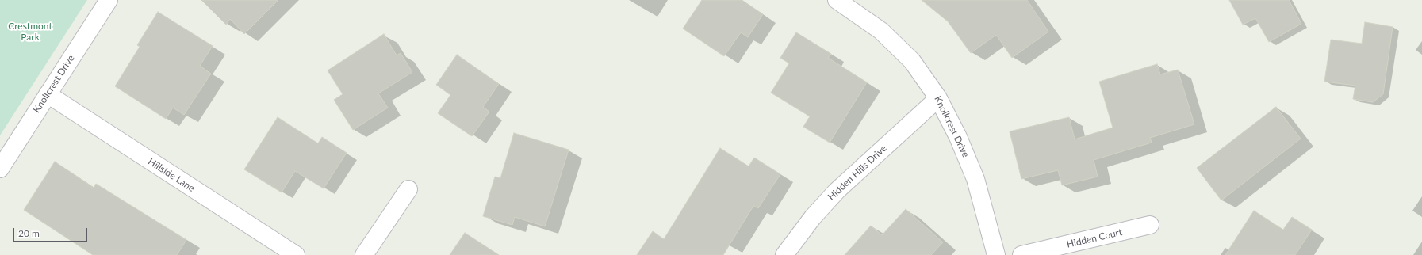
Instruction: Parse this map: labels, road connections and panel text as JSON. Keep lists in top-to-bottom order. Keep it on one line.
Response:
{"streets":{"street":["Knollcrest Drive","Hidden Hills Drive","Hillside Lane","Hidden Court"]},"crossings":[["Knollcrest Drive","Hidden Hills Drive"],["Knollcrest Drive","Hillside Lane"]],"parks":["Crestmont Park"],"scale_bar":"20 m"}
